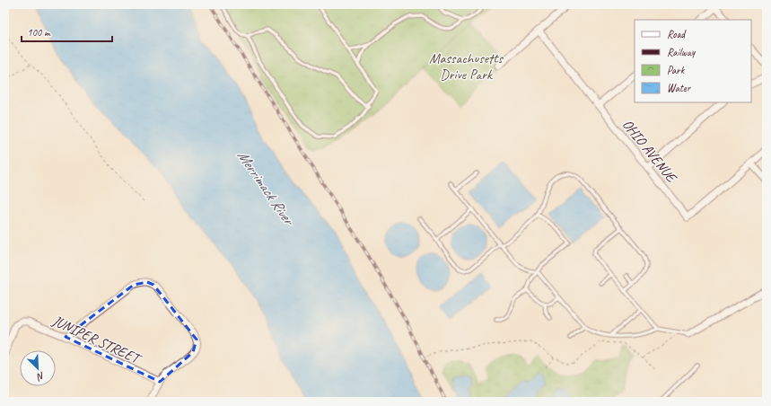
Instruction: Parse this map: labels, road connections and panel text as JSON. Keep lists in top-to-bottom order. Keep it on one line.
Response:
{"streets":{"street":["OHIO AVENUE","JUNIPER STREET"]},"water":["Merrimack River"],"parks":["Massachusetts Drive Park"],"legend":["Road","Railway","Park","Water"],"scale_bar":"100 m","north":"bottom right"}
